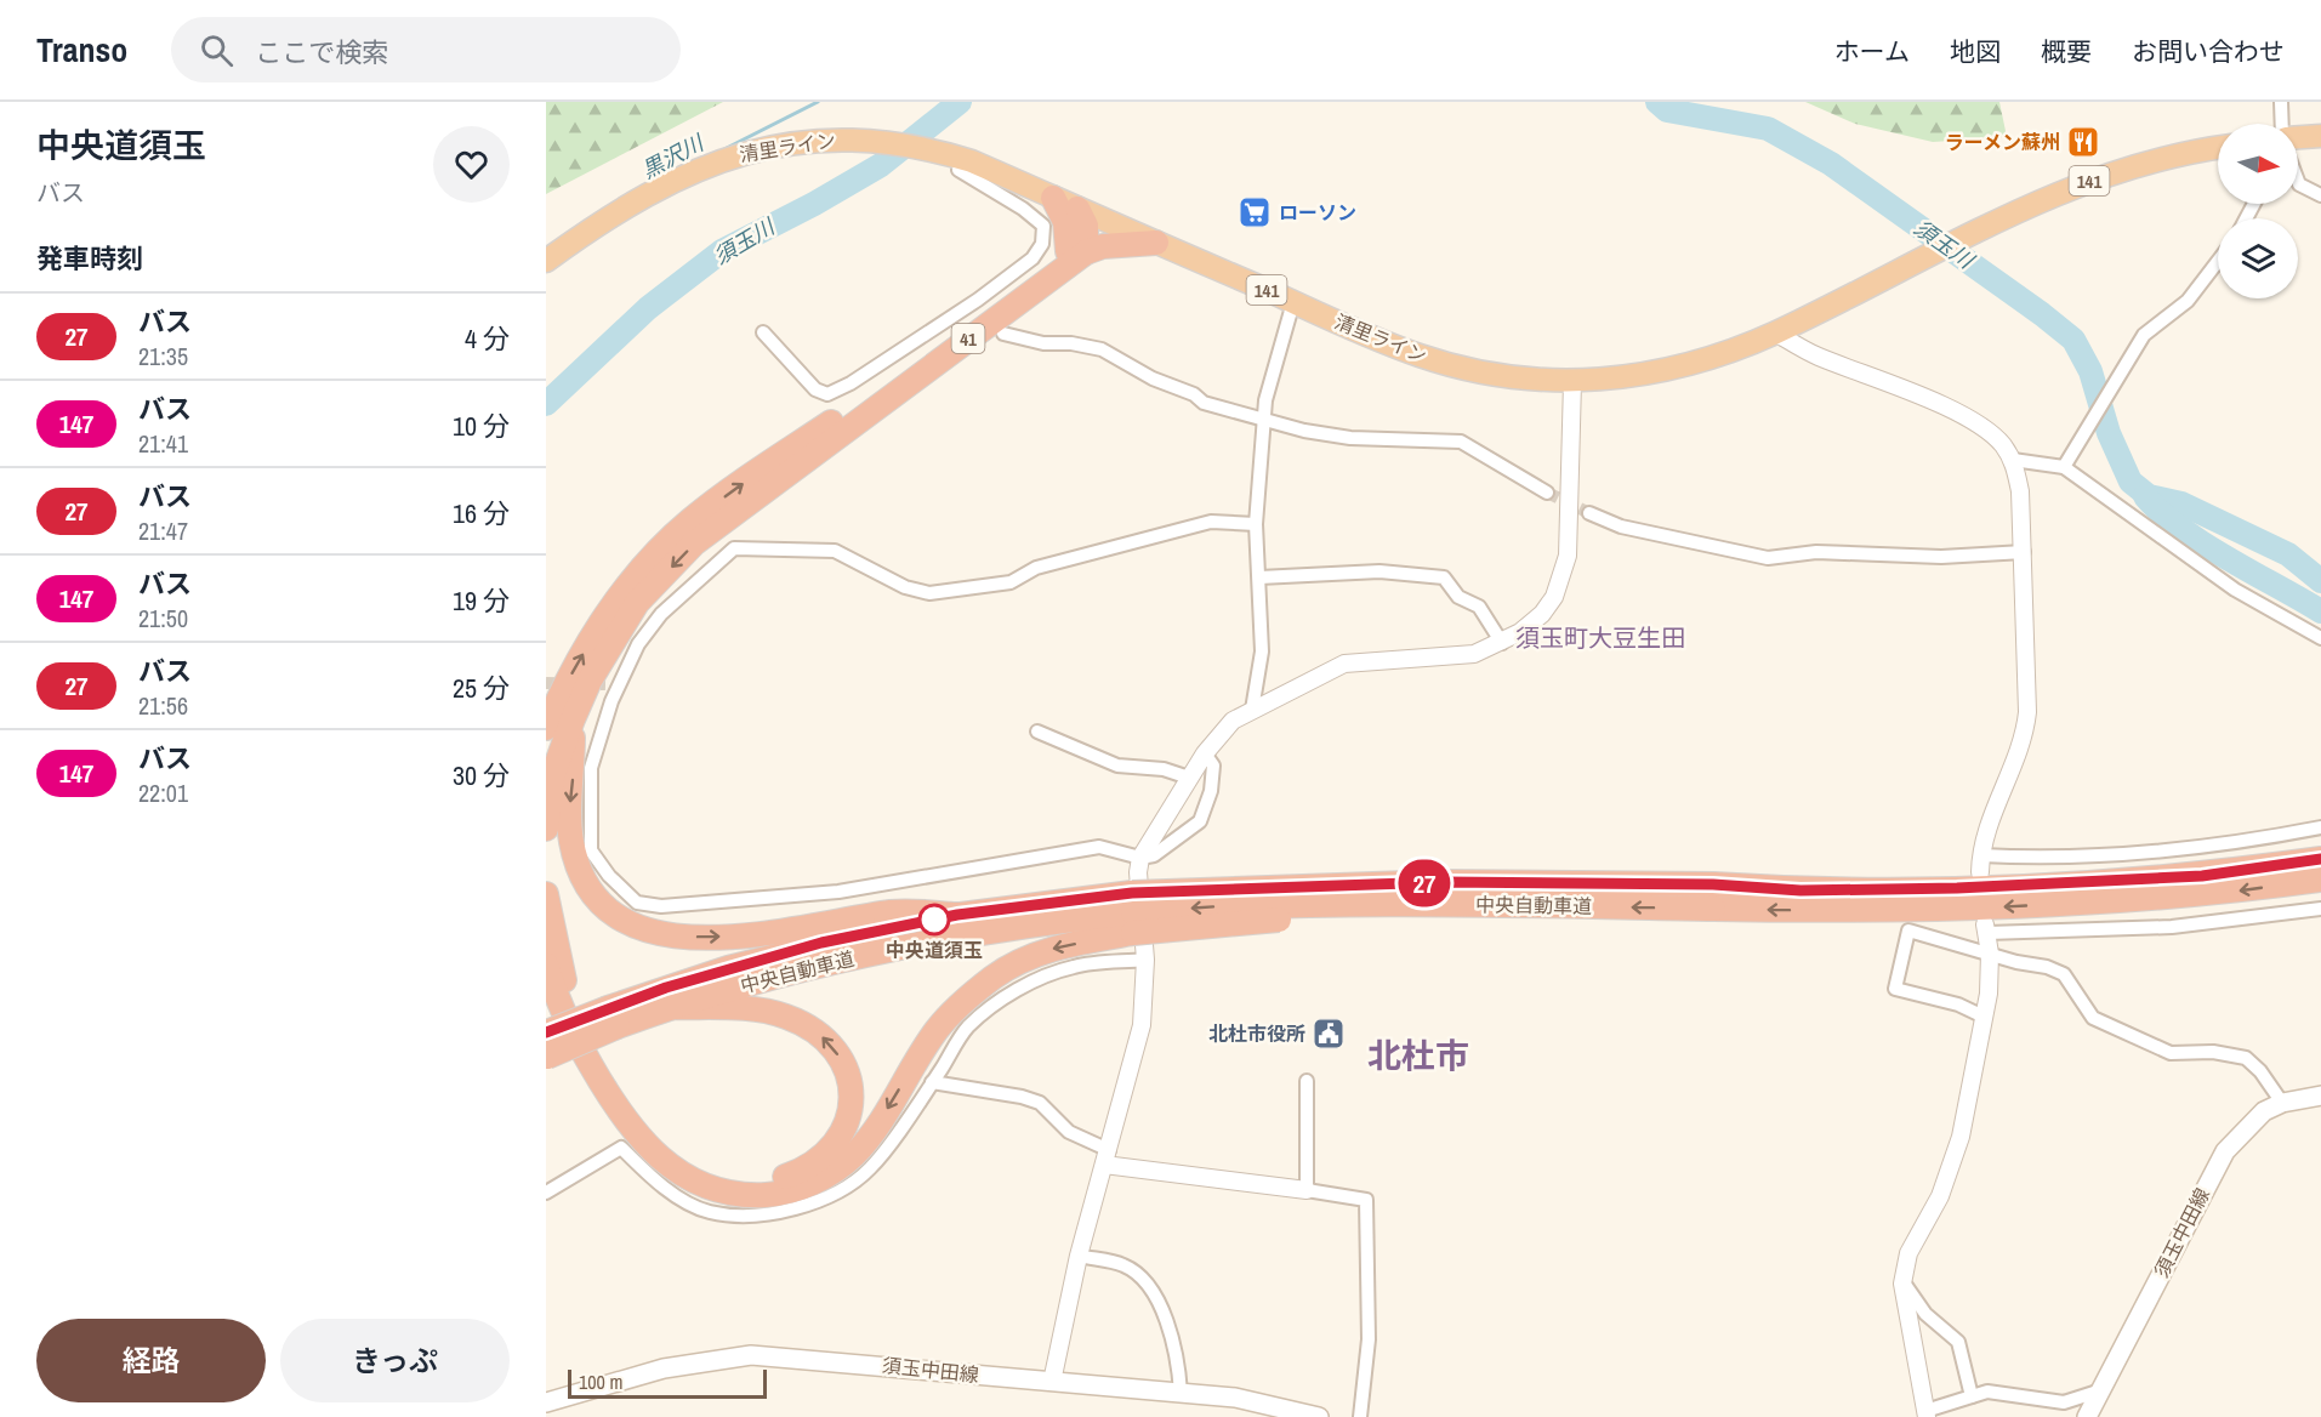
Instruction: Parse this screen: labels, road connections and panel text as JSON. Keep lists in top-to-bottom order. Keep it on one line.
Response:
{"streets":{"highway":["清里ライン","141","41","中央自動車道"],"main road":["須玉中田線"]},"crossings":[["清里ライン","41"]],"districts":["須玉町大豆生田","北杜市"],"water":["黒沢川","須玉川"],"places":{"restaurant":["ラーメン蘇州"],"supermarket":["ローソン"],"other":["中央道須玉"],"public building":["北杜市役所"]},"lines":["bus line 27"],"scale_bar":"100 m","north":"right","page":{"header":"Transo","search":"ここで検索","nav":["ホーム","地図","概要","お問い合わせ"],"heading":[["中央道須玉","バス"],"発車時刻"],"on_map":"27","list":[{"mark":"27","name":"バス","note":"21:35","value":"4 分"},{"mark":"147","name":"バス","note":"21:41","value":"10 分"},{"mark":"27","name":"バス","note":"21:47","value":"16 分"},{"mark":"147","name":"バス","note":"21:50","value":"19 分"},{"mark":"27","name":"バス","note":"21:56","value":"25 分"},{"mark":"147","name":"バス","note":"22:01","value":"30 分"}],"buttons":["経路","きっぷ"],"scale":"100 m"}}
